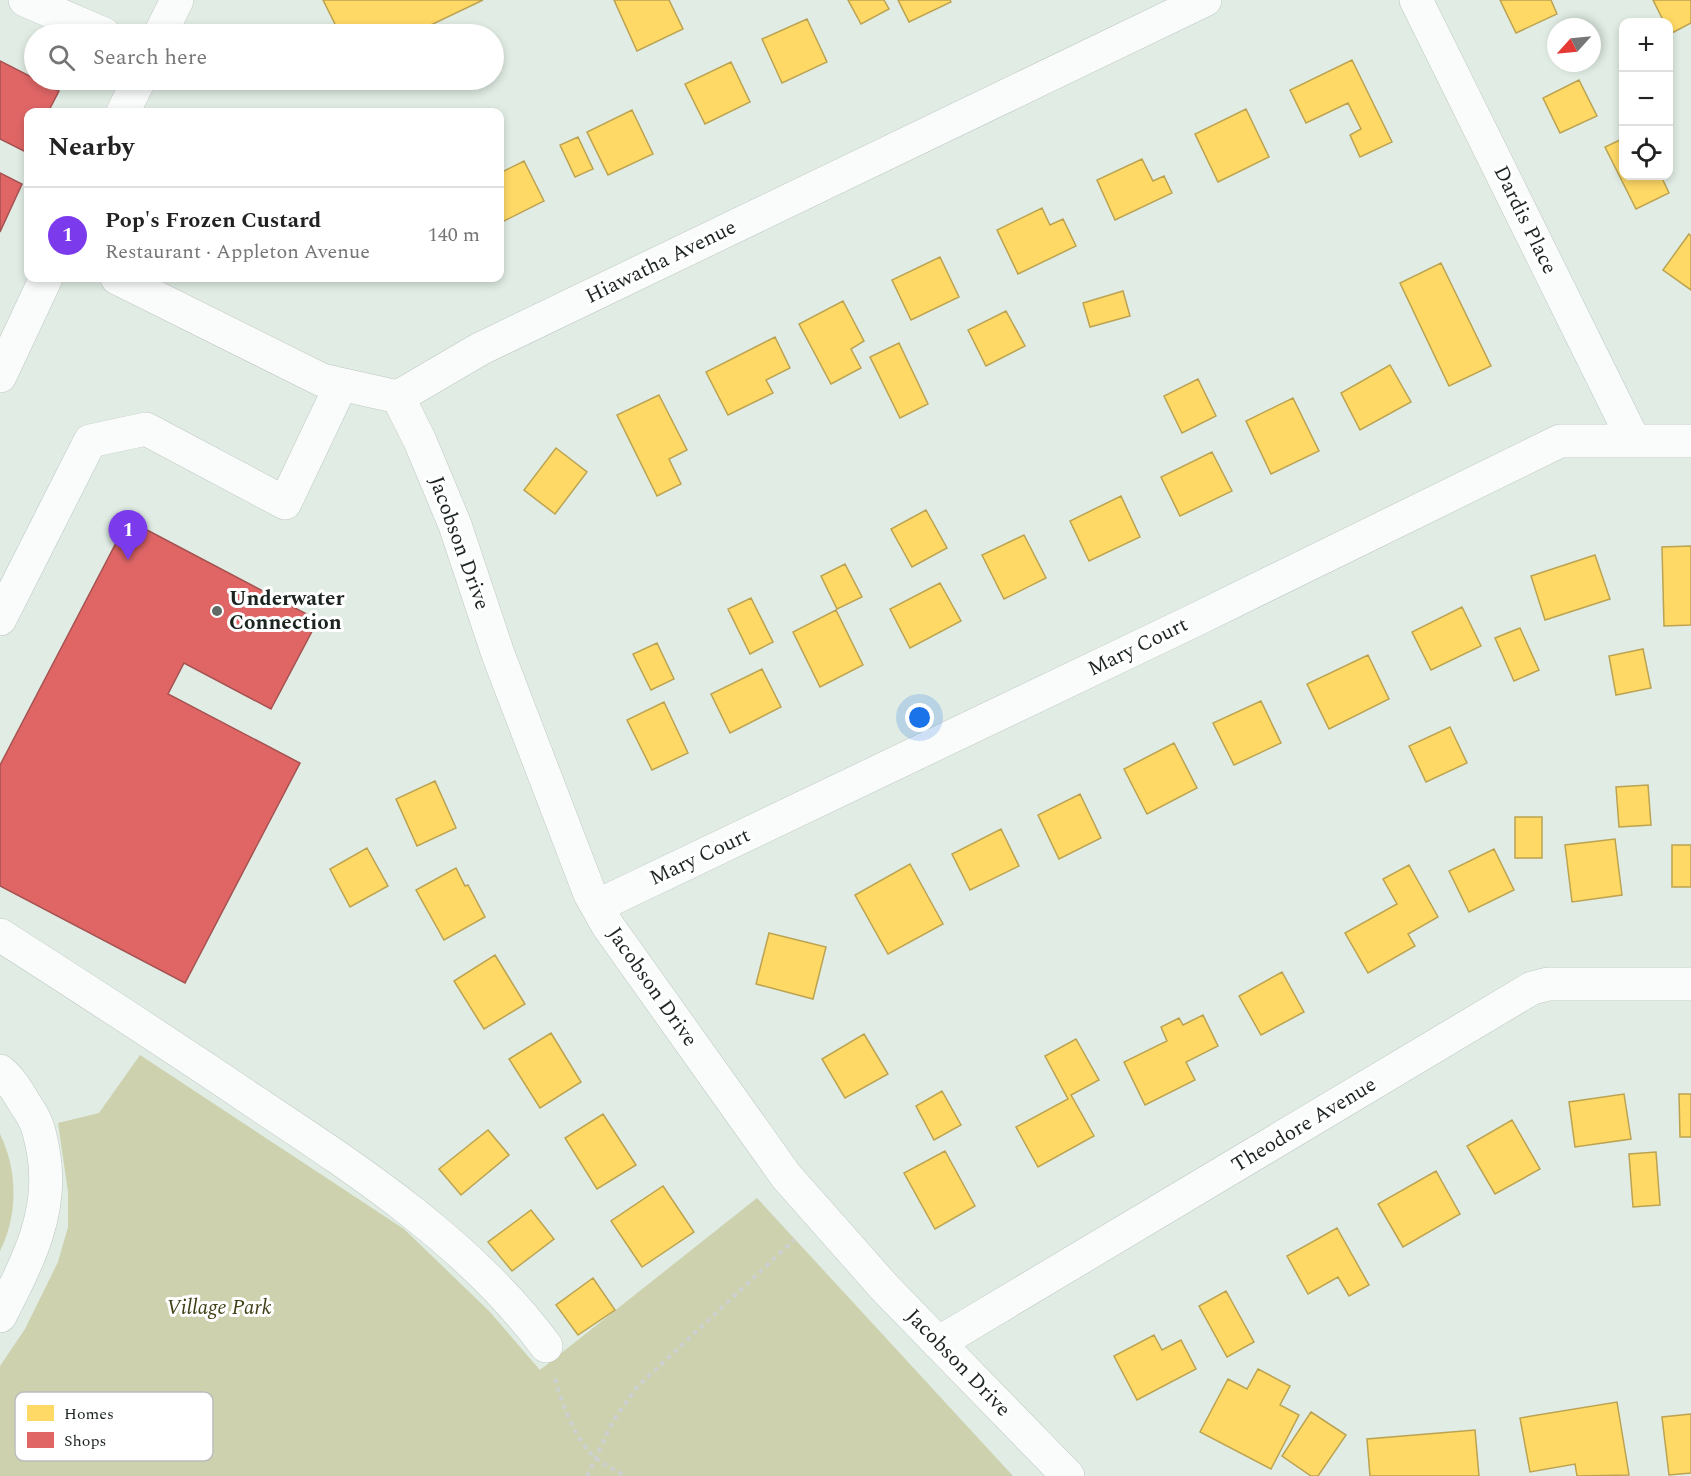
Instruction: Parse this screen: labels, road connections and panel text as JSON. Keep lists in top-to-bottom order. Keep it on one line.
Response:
{"streets":{"street":["Dardis Place","Hiawatha Avenue","Jacobson Drive","Mary Court","Theodore Avenue"]},"crossings":[["Dardis Place","Mary Court"],["Hiawatha Avenue","Jacobson Drive"],["Jacobson Drive","Mary Court"],["Jacobson Drive","Theodore Avenue"]],"parks":["Village Park"],"places":["Underwater Connection"],"legend":["Homes","Shops"],"north":"bottom left","page":{"map_buttons":["+","−"],"search":"Search here","heading":"Nearby","list":[{"mark":"1","name":"Pop's Frozen Custard","note":"Restaurant · Appleton Avenue","value":"140 m"}],"pins":"1"}}
